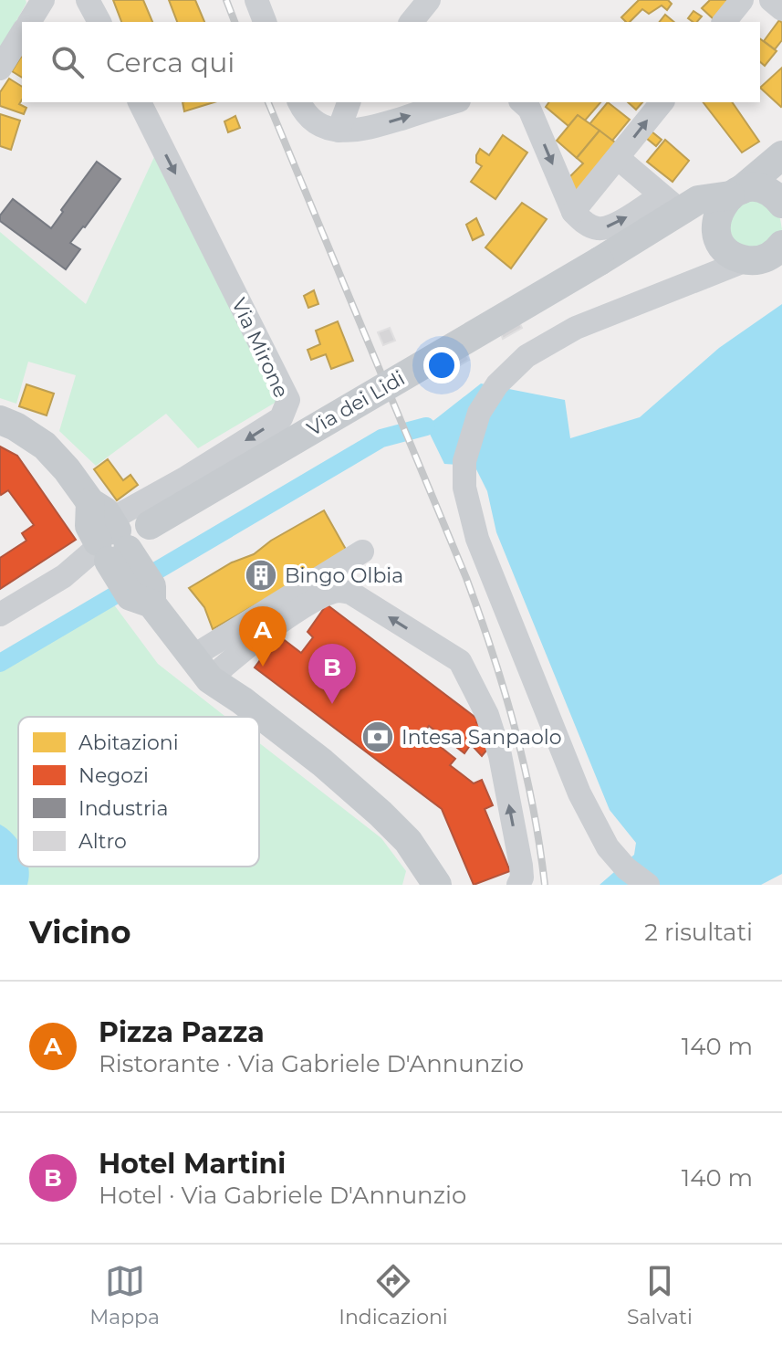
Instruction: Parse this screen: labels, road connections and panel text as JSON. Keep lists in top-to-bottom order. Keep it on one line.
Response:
{"streets":{"main road":["Via dei Lidi"],"street":["Via Mirone"]},"crossings":[["Via Mirone","Via dei Lidi"]],"one_way":["Via Mirone"],"places":{"building":["Bingo Olbia"],"bank":["Intesa Sanpaolo"]},"legend":["Abitazioni","Negozi","Industria","Altro"],"page":{"search":"Cerca qui","pins":["A","B"],"heading":["Vicino","2 risultati"],"list":[{"mark":"A","name":"Pizza Pazza","note":"Ristorante · Via Gabriele D'Annunzio","value":"140 m"},{"mark":"B","name":"Hotel Martini","note":"Hotel · Via Gabriele D'Annunzio","value":"140 m"}],"nav":["Mappa","Indicazioni","Salvati"]}}
